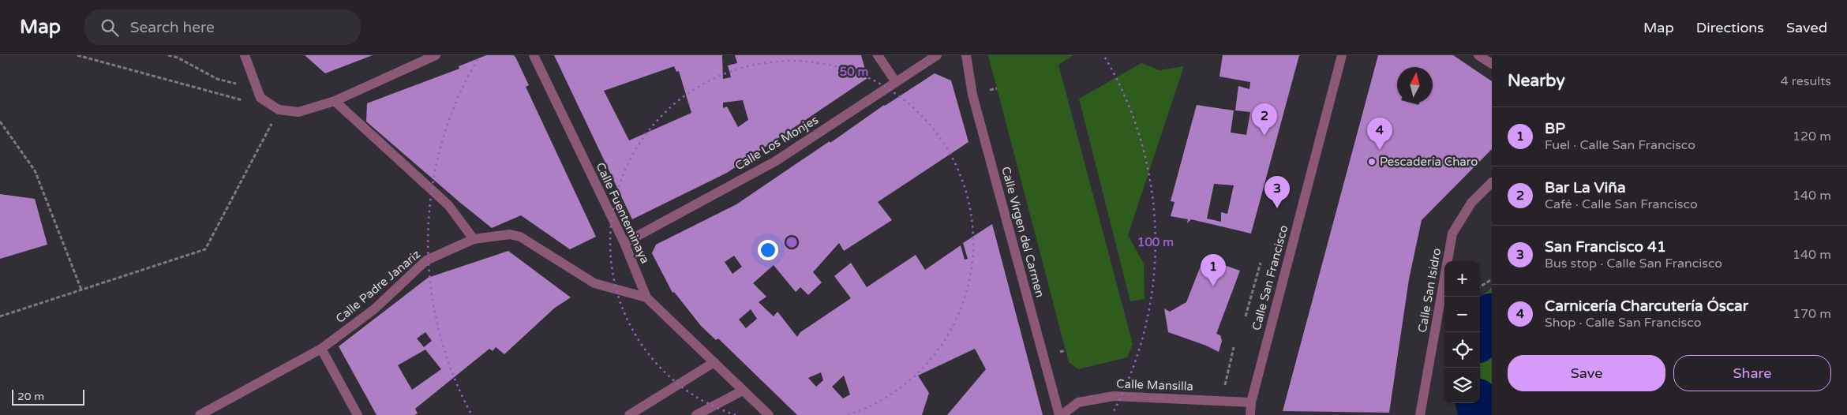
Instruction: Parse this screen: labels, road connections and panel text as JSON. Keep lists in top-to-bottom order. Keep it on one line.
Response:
{"streets":{"street":["Calle Los Monjes","Calle Fuenteminaya","Calle Virgen del Carmen","Calle San Francisco","Calle Padre Janariz","Calle San Isidro","Calle Mansilla"]},"crossings":[["Calle Los Monjes","Calle Fuenteminaya"],["Calle Fuenteminaya","Calle Padre Janariz"],["Calle Virgen del Carmen","Calle Mansilla"],["Calle San Francisco","Calle Mansilla"]],"places":["Pescadería Charo"],"scale_bar":"20 m","north":"top","page":{"header":"Map","search":"Search here","nav":["Map","Directions","Saved"],"heading":["Nearby","4 results"],"pins":["2","4","3","1"],"list":[{"mark":"1","name":"BP","note":"Fuel · Calle San Francisco","value":"120 m"},{"mark":"2","name":"Bar La Viña","note":"Café · Calle San Francisco","value":"140 m"},{"mark":"3","name":"San Francisco 41","note":"Bus stop · Calle San Francisco","value":"140 m"},{"mark":"4","name":"Carnicería Charcutería Óscar","note":"Shop · Calle San Francisco","value":"170 m"}],"map_buttons":["+","−"],"buttons":["Save","Share"],"scale":"20 m"},"rings":["50 m","100 m"]}
